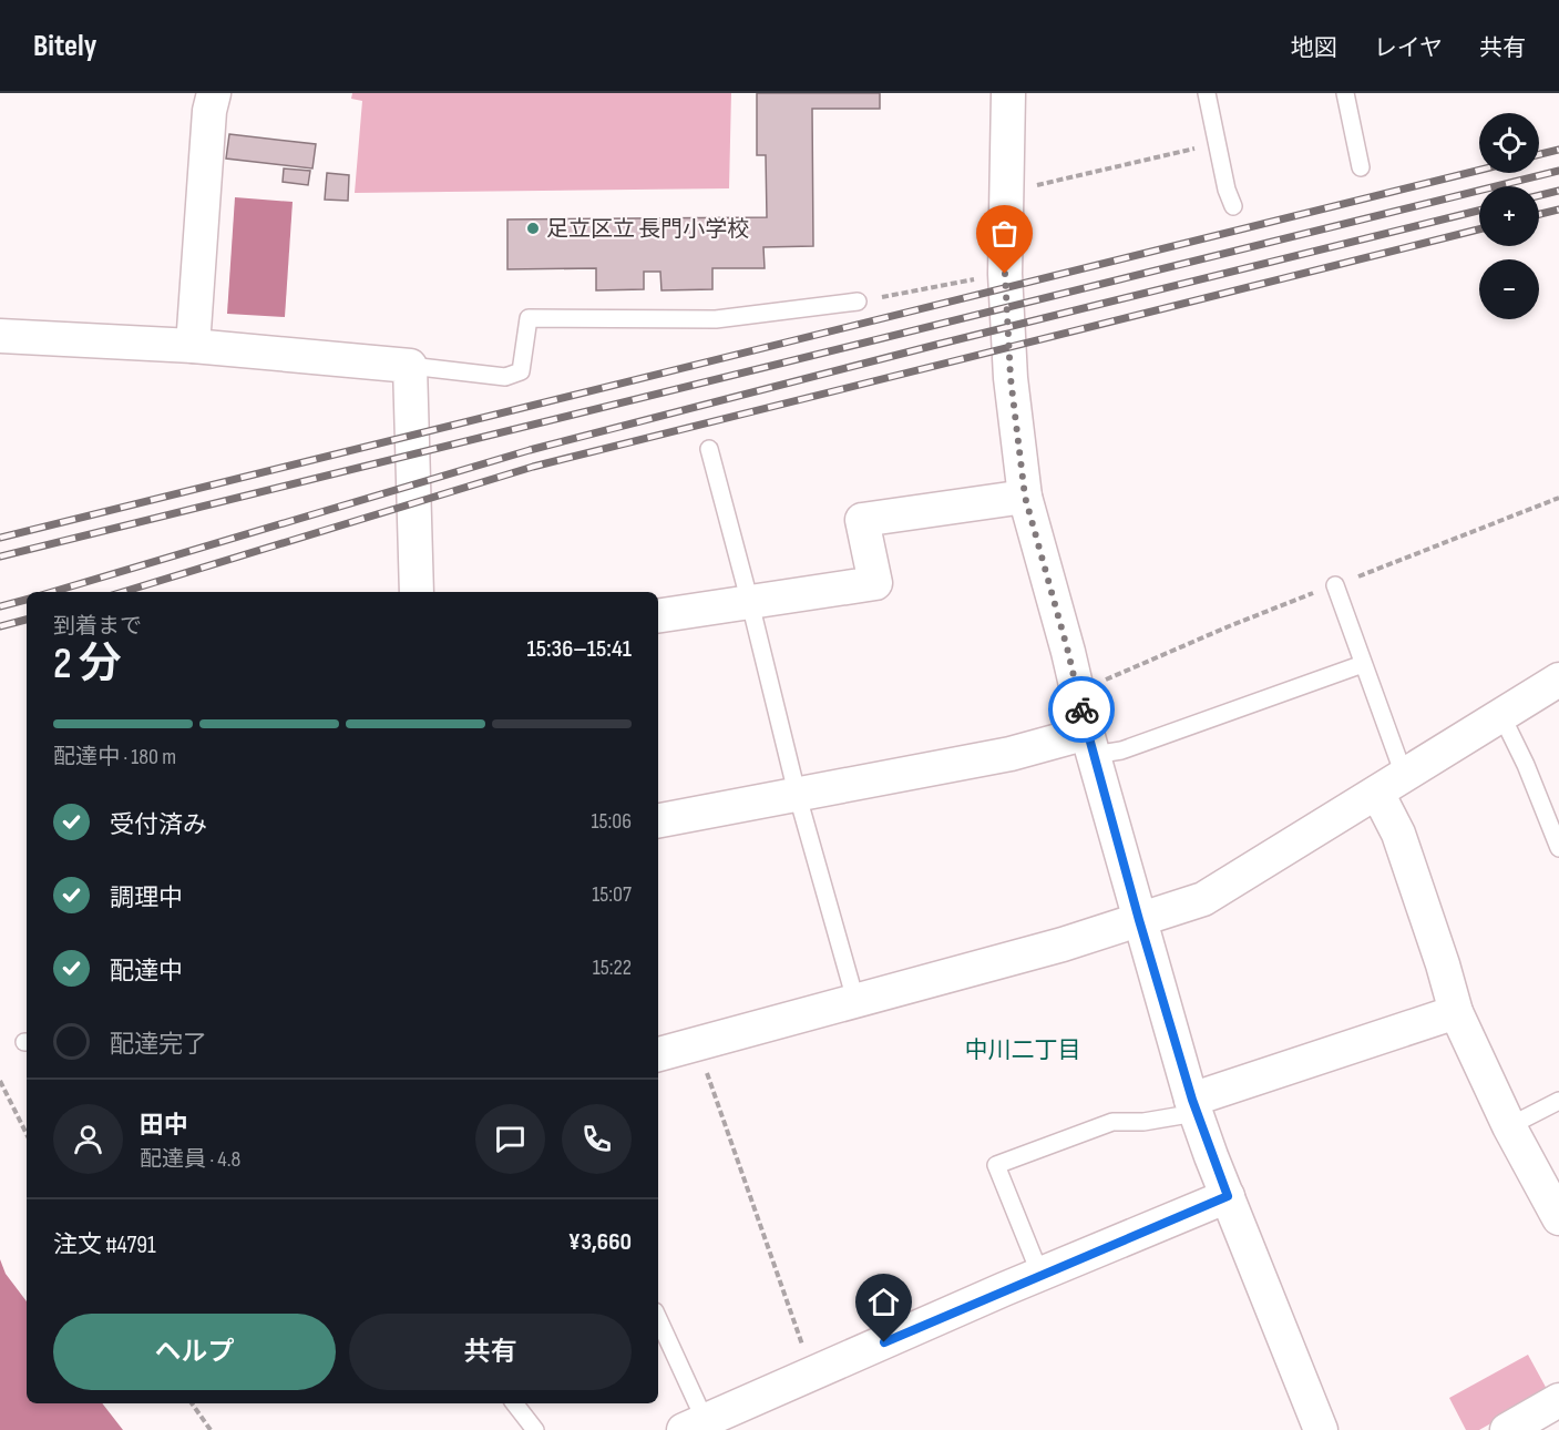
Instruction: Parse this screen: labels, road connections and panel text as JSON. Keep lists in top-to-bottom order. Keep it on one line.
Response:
{"districts":["中川二丁目"],"places":["足立区立 長門小学校"],"page":{"header":"Bitely","nav":["地図","レイヤ","共有"],"map_buttons":["+","−"],"heading":["2 分","到着まで","15:36–15:41"],"panel":["田中","配達員 · 4.8","注文 #4791","¥3,660"],"bar":"配達中 · 180 m","list":[["受付済み","15:06"],["調理中","15:07"],["配達中","15:22"],"配達完了"],"buttons":["ヘルプ","共有"]}}
